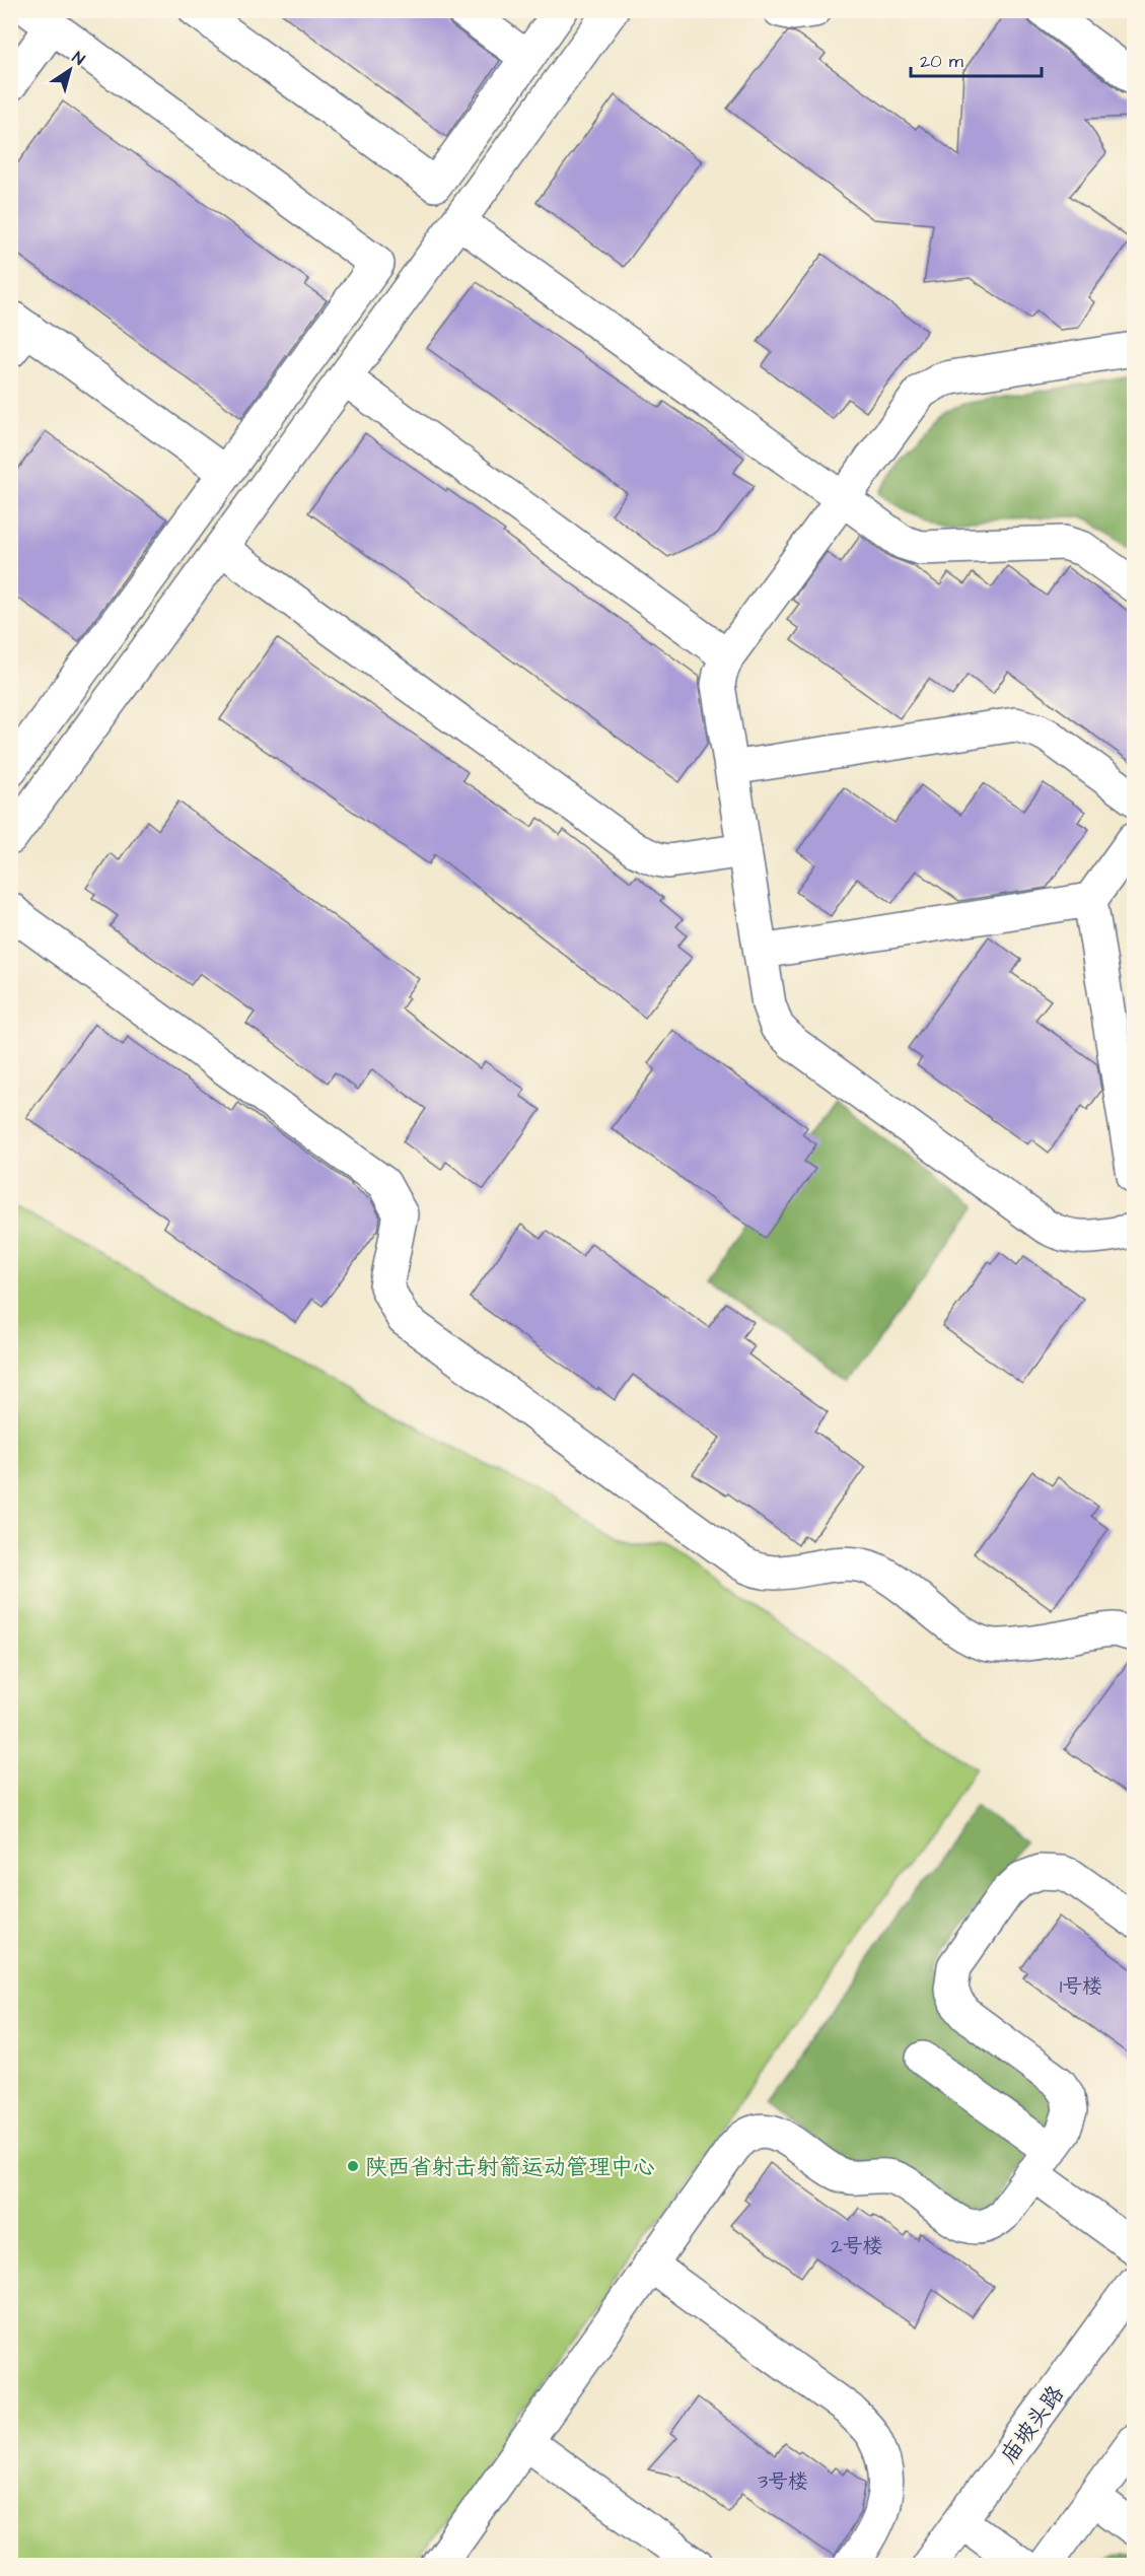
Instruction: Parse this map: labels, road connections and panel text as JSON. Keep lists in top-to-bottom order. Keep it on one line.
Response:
{"streets":{"street":["庙坡头路"]},"places":["陕西省射击射箭运动管理中心"],"house_numbers":["1号楼","2号楼","3号楼"],"scale_bar":"20 m","north":"top right"}
